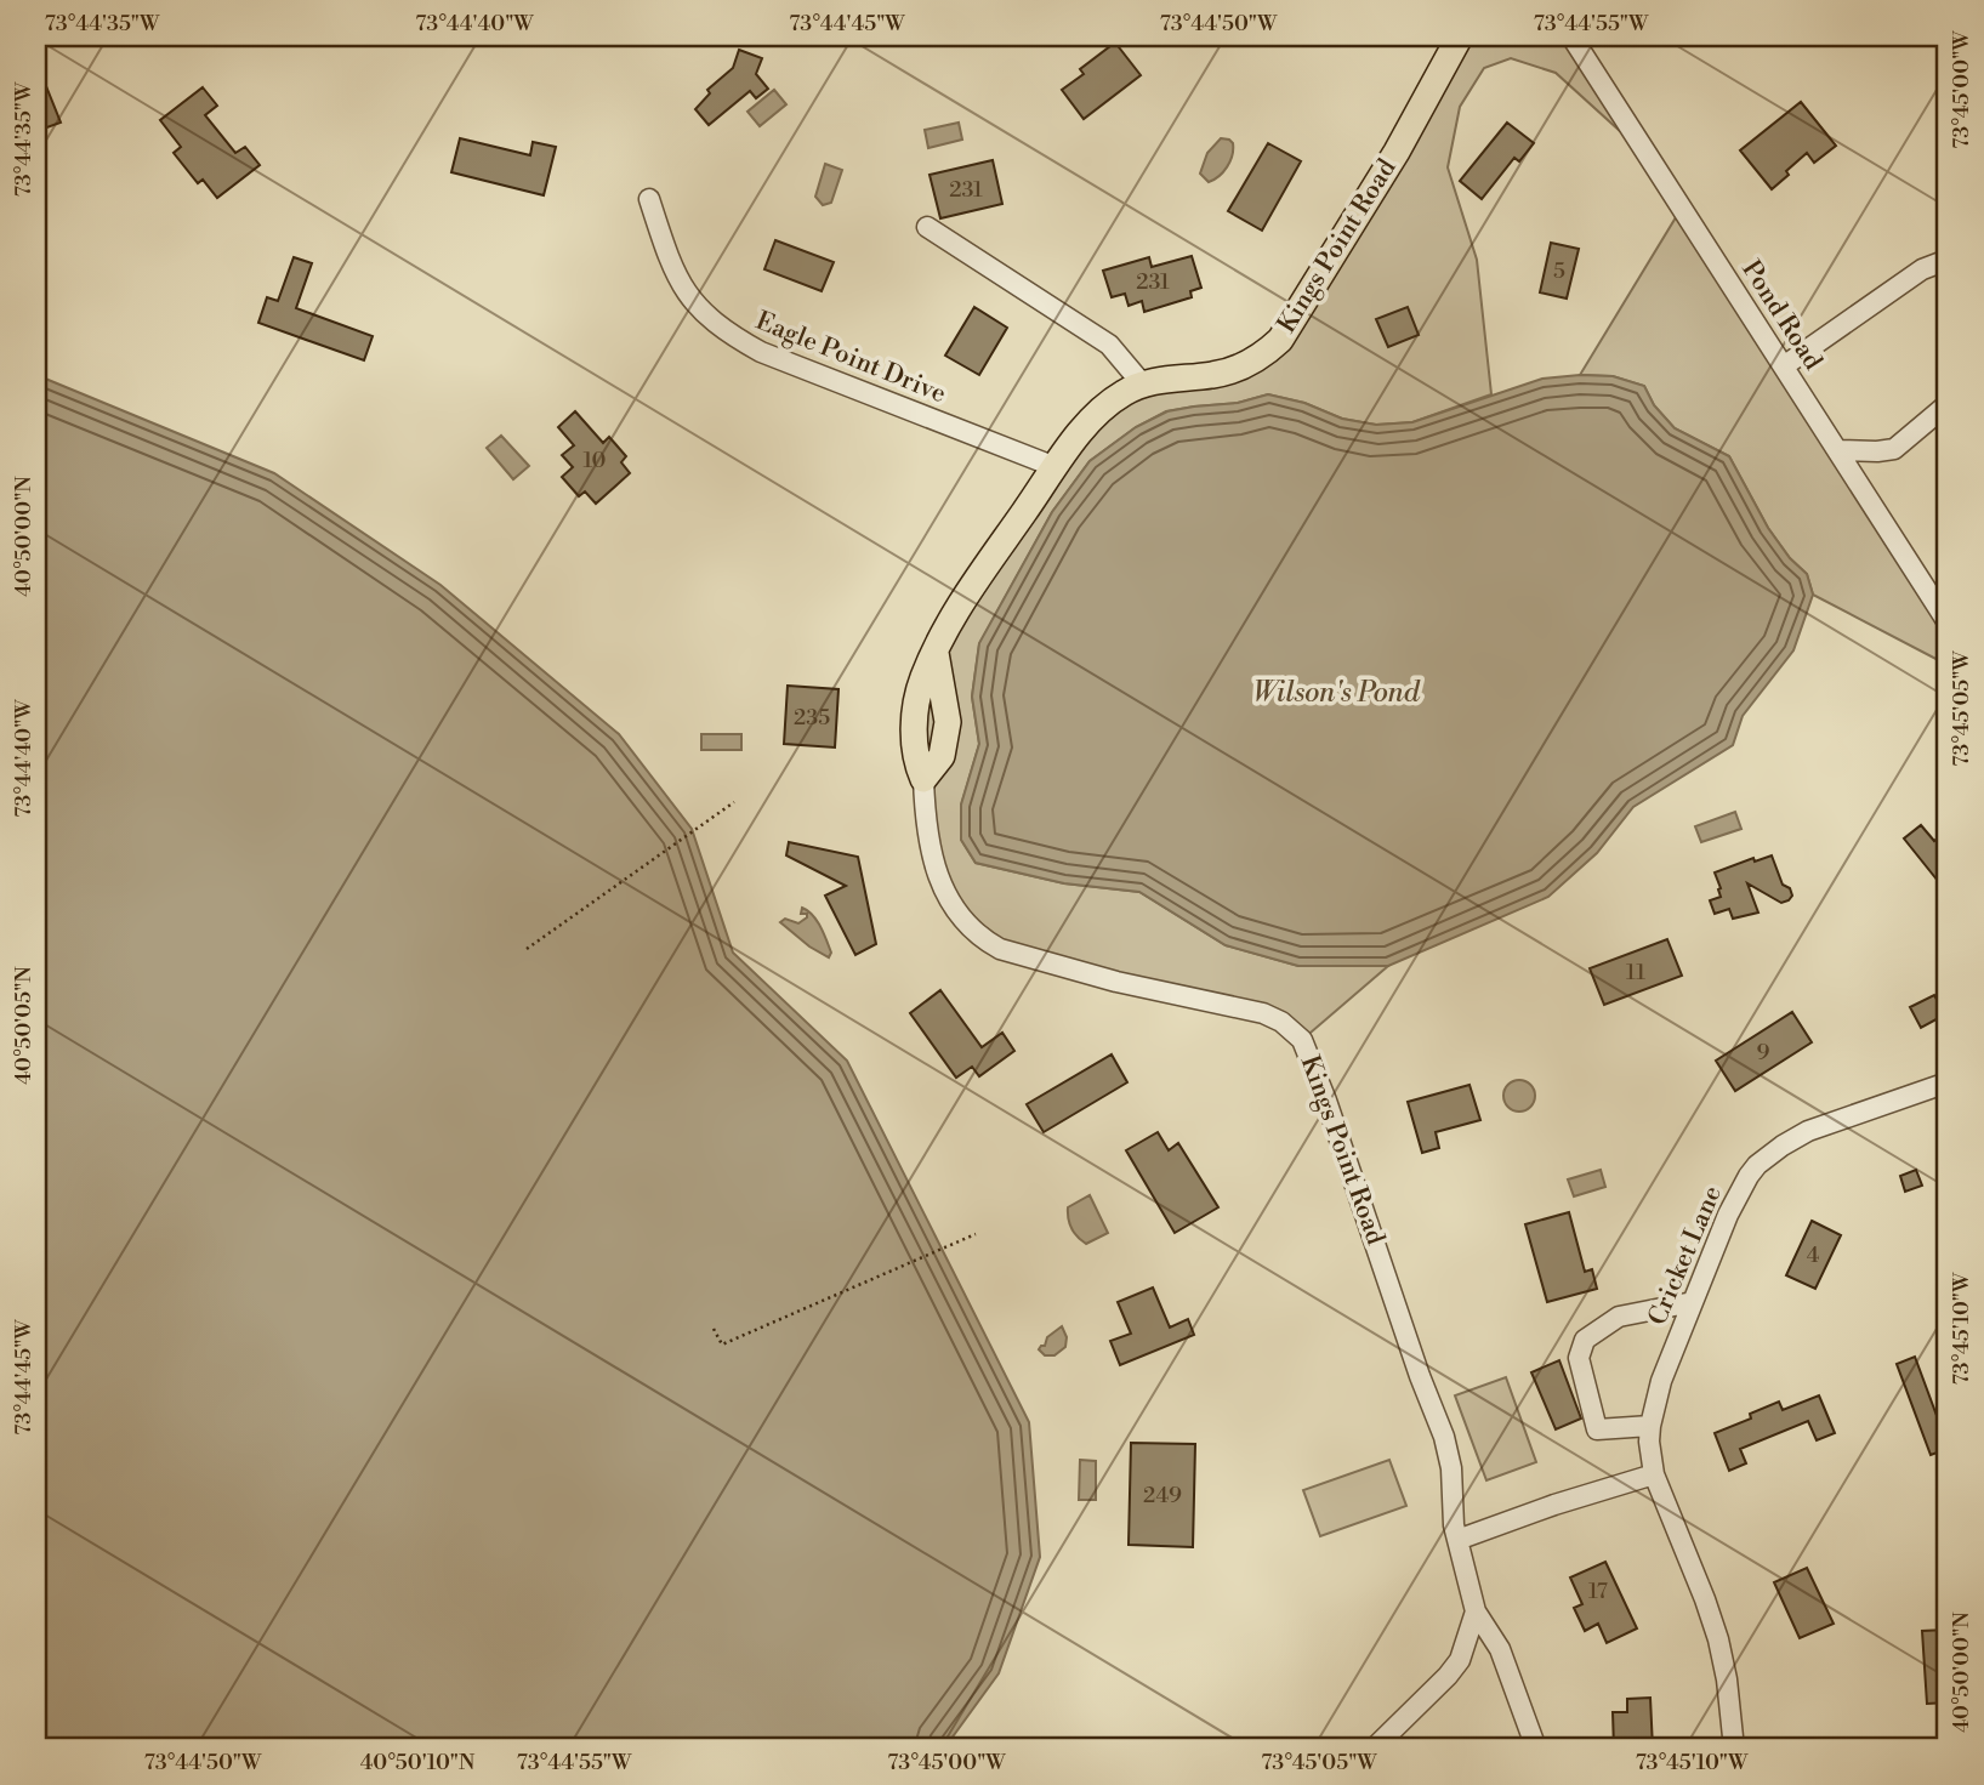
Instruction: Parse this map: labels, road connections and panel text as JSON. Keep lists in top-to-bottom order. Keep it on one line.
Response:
{"streets":{"main road":["Kings Point Road"],"street":["Pond Road","Eagle Point Drive","Cricket Lane"]},"crossings":[["Kings Point Road","Eagle Point Drive"]],"water":["Wilson's Pond"],"house_numbers":["231","5","231","10","235","11","9","4","249","17"],"coordinates":["73°44'35\"W","73°44'40\"W","73°44'45\"W","73°44'50\"W","73°44'55\"W","73°45'00\"W","40°50'00\"N","73°45'05\"W","40°50'05\"N","73°45'10\"W","40°50'10\"N"]}
